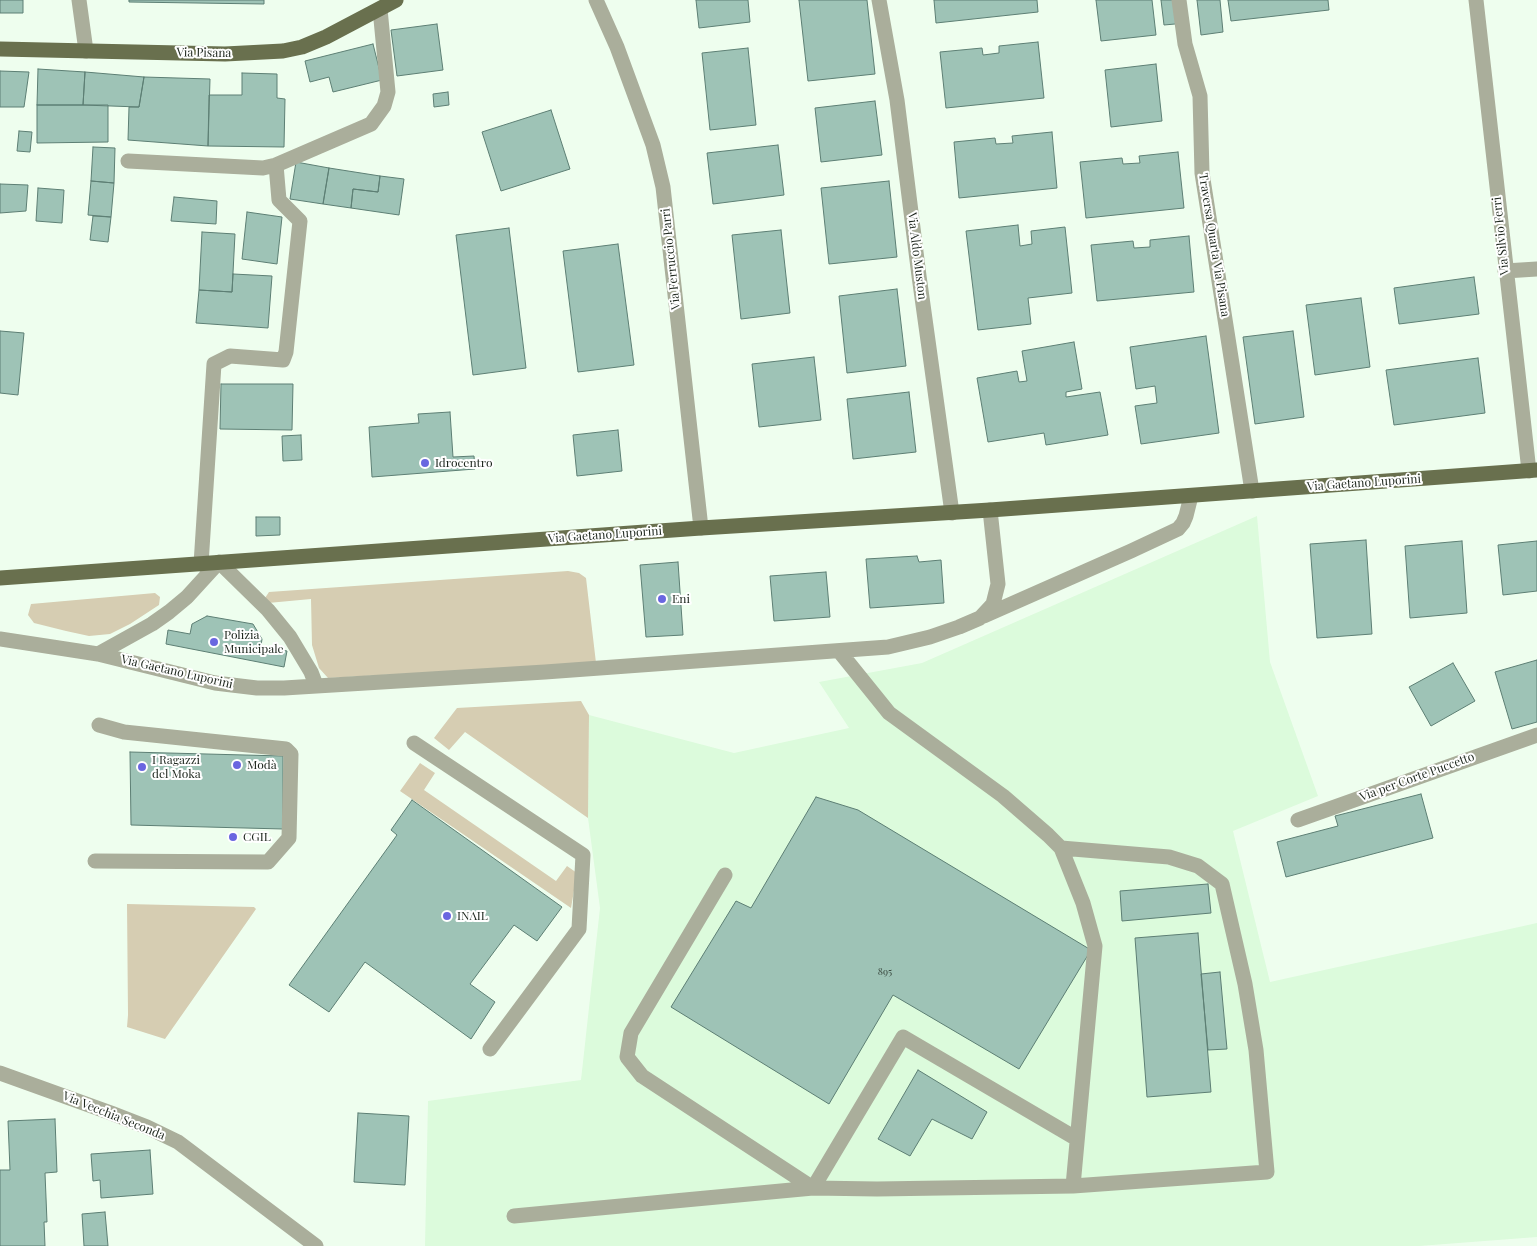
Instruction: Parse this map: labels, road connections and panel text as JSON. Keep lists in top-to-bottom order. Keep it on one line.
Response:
{"streets":{"main road":["Via Pisana","Via Gaetano Luporini"],"street":["Via Silvio Ferri","Traversa Quarta Via Pisana","Via Aldo Muston","Via Ferruccio Parri","Via per Corte Puccetto","Via Vecchia Seconda"]},"crossings":[["Via Silvio Ferri","Via Gaetano Luporini"],["Traversa Quarta Via Pisana","Via Gaetano Luporini"],["Via Aldo Muston","Via Gaetano Luporini"],["Via Ferruccio Parri","Via Gaetano Luporini"]],"places":["Idrocentro","Eni","Polizia Municipale","Modà","I Ragazzi del Moka","CGIL","INAIL"],"house_numbers":["895"]}
